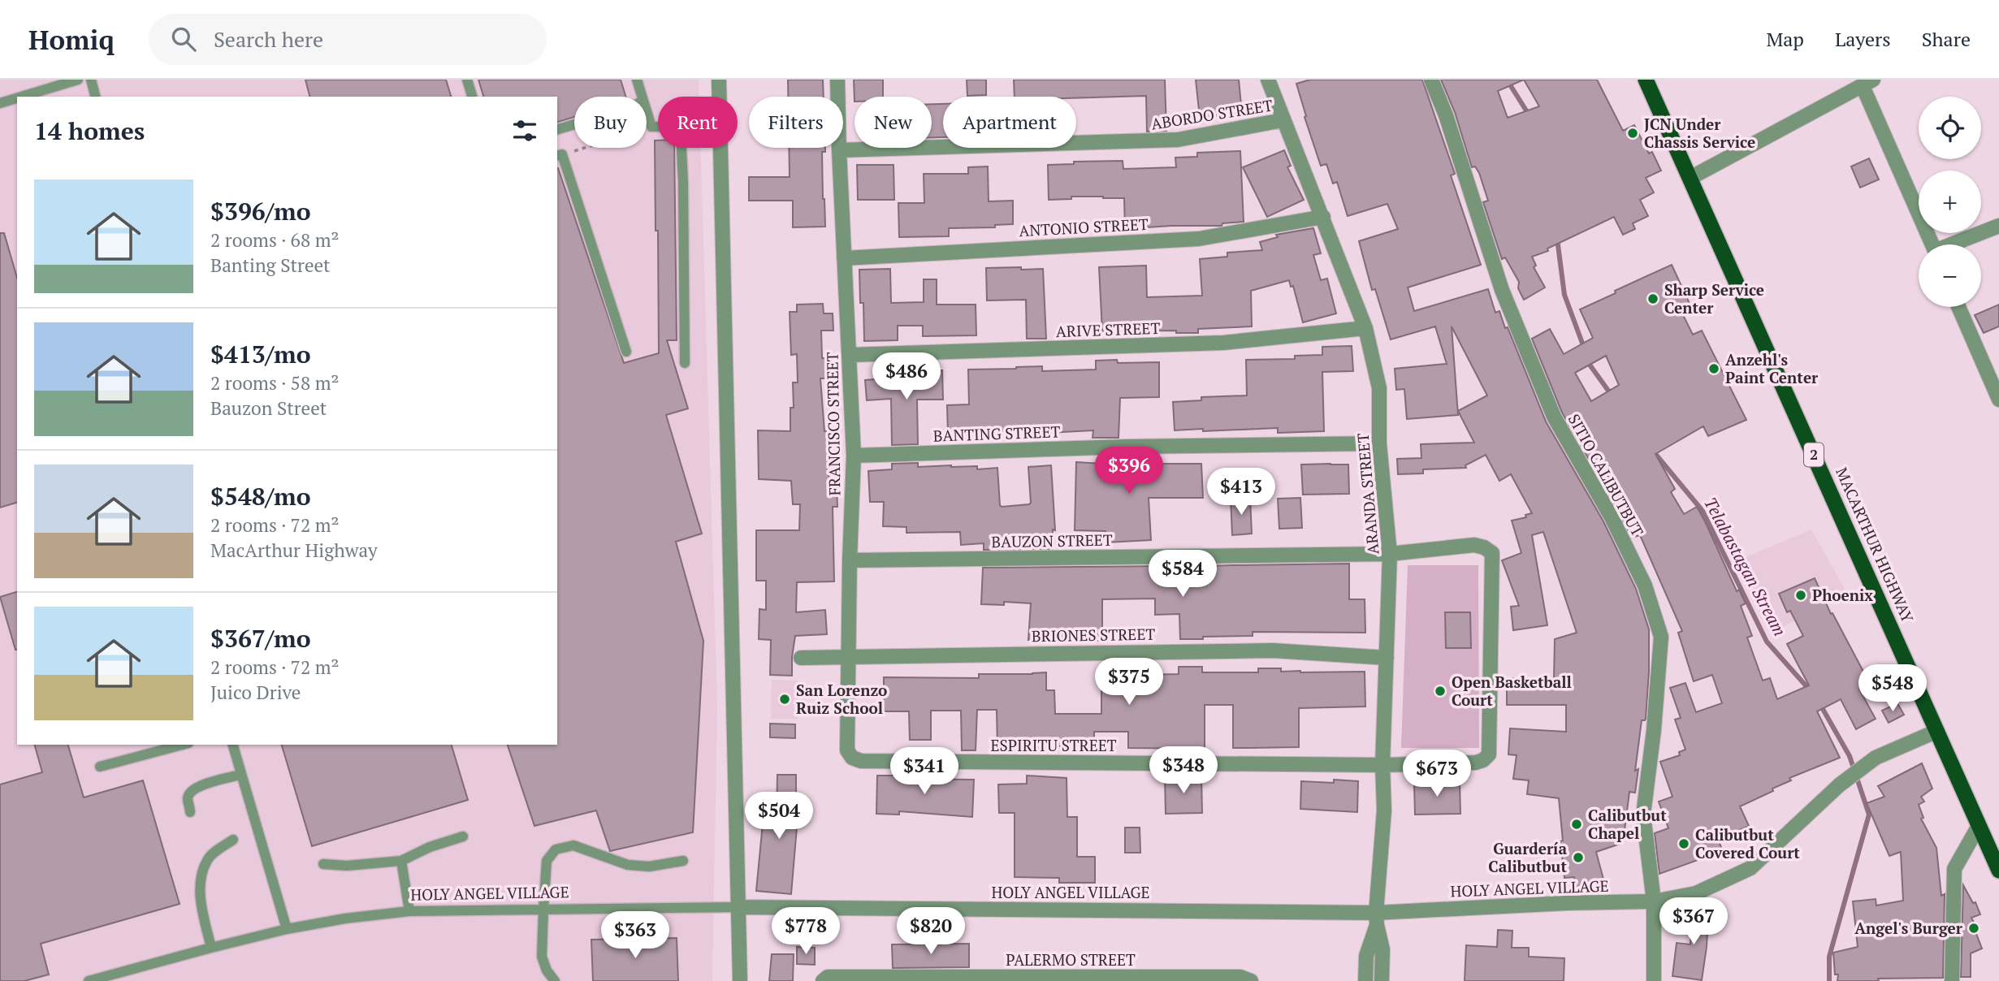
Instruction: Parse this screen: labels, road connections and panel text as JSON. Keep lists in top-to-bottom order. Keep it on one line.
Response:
{"streets":{"highway":["2","MACARTHUR HIGHWAY"],"street":["ABORDO STREET","ANTONIO STREET","ARIVE STREET","FRANCISCO STREET","BANTING STREET","SITIO CALIBUTBUT","ARANDA STREET","BAUZON STREET","BRIONES STREET","ESPIRITU STREET","HOLY ANGEL VILLAGE","PALERMO STREET"]},"crossings":[["ABORDO STREET","FRANCISCO STREET"],["ABORDO STREET","ARANDA STREET"],["ANTONIO STREET","FRANCISCO STREET"],["ANTONIO STREET","ARANDA STREET"],["ARIVE STREET","FRANCISCO STREET"],["ARIVE STREET","ARANDA STREET"],["FRANCISCO STREET","BANTING STREET"],["FRANCISCO STREET","BAUZON STREET"],["FRANCISCO STREET","BRIONES STREET"],["FRANCISCO STREET","ESPIRITU STREET"],["BANTING STREET","ARANDA STREET"],["SITIO CALIBUTBUT","HOLY ANGEL VILLAGE"],["ARANDA STREET","BAUZON STREET"],["ARANDA STREET","BRIONES STREET"],["ARANDA STREET","ESPIRITU STREET"],["ARANDA STREET","HOLY ANGEL VILLAGE"],["BAUZON STREET","ESPIRITU STREET"],["MACARTHUR HIGHWAY","HOLY ANGEL VILLAGE"]],"water":["Telabastagan Stream"],"places":["JCN Under Chassis Service","Sharp Service Center","Anzehl's Paint Center","Phoenix","Open Basketball Court","San Lorenzo Ruiz School","Calibutbut Chapel","Calibutbut Covered Court","Guardería Calibutbut","Angel's Burger"],"page":{"header":"Homiq","search":"Search here","nav":["Map","Layers","Share"],"map_buttons":["+","−"],"chip":["Buy","Rent","Filters","New","Apartment"],"heading":"14 homes","list":[{"name":"$396/mo","note":"2 rooms · 68 m² · Banting Street"},{"name":"$413/mo","note":"2 rooms · 58 m² · Bauzon Street"},{"name":"$548/mo","note":"2 rooms · 72 m² · MacArthur Highway"},{"name":"$367/mo","note":"2 rooms · 72 m² · Juico Drive"}],"price":["$486","$396","$413","$584","$375","$548","$348","$341","$673","$504","$367","$778","$820","$363"]}}
